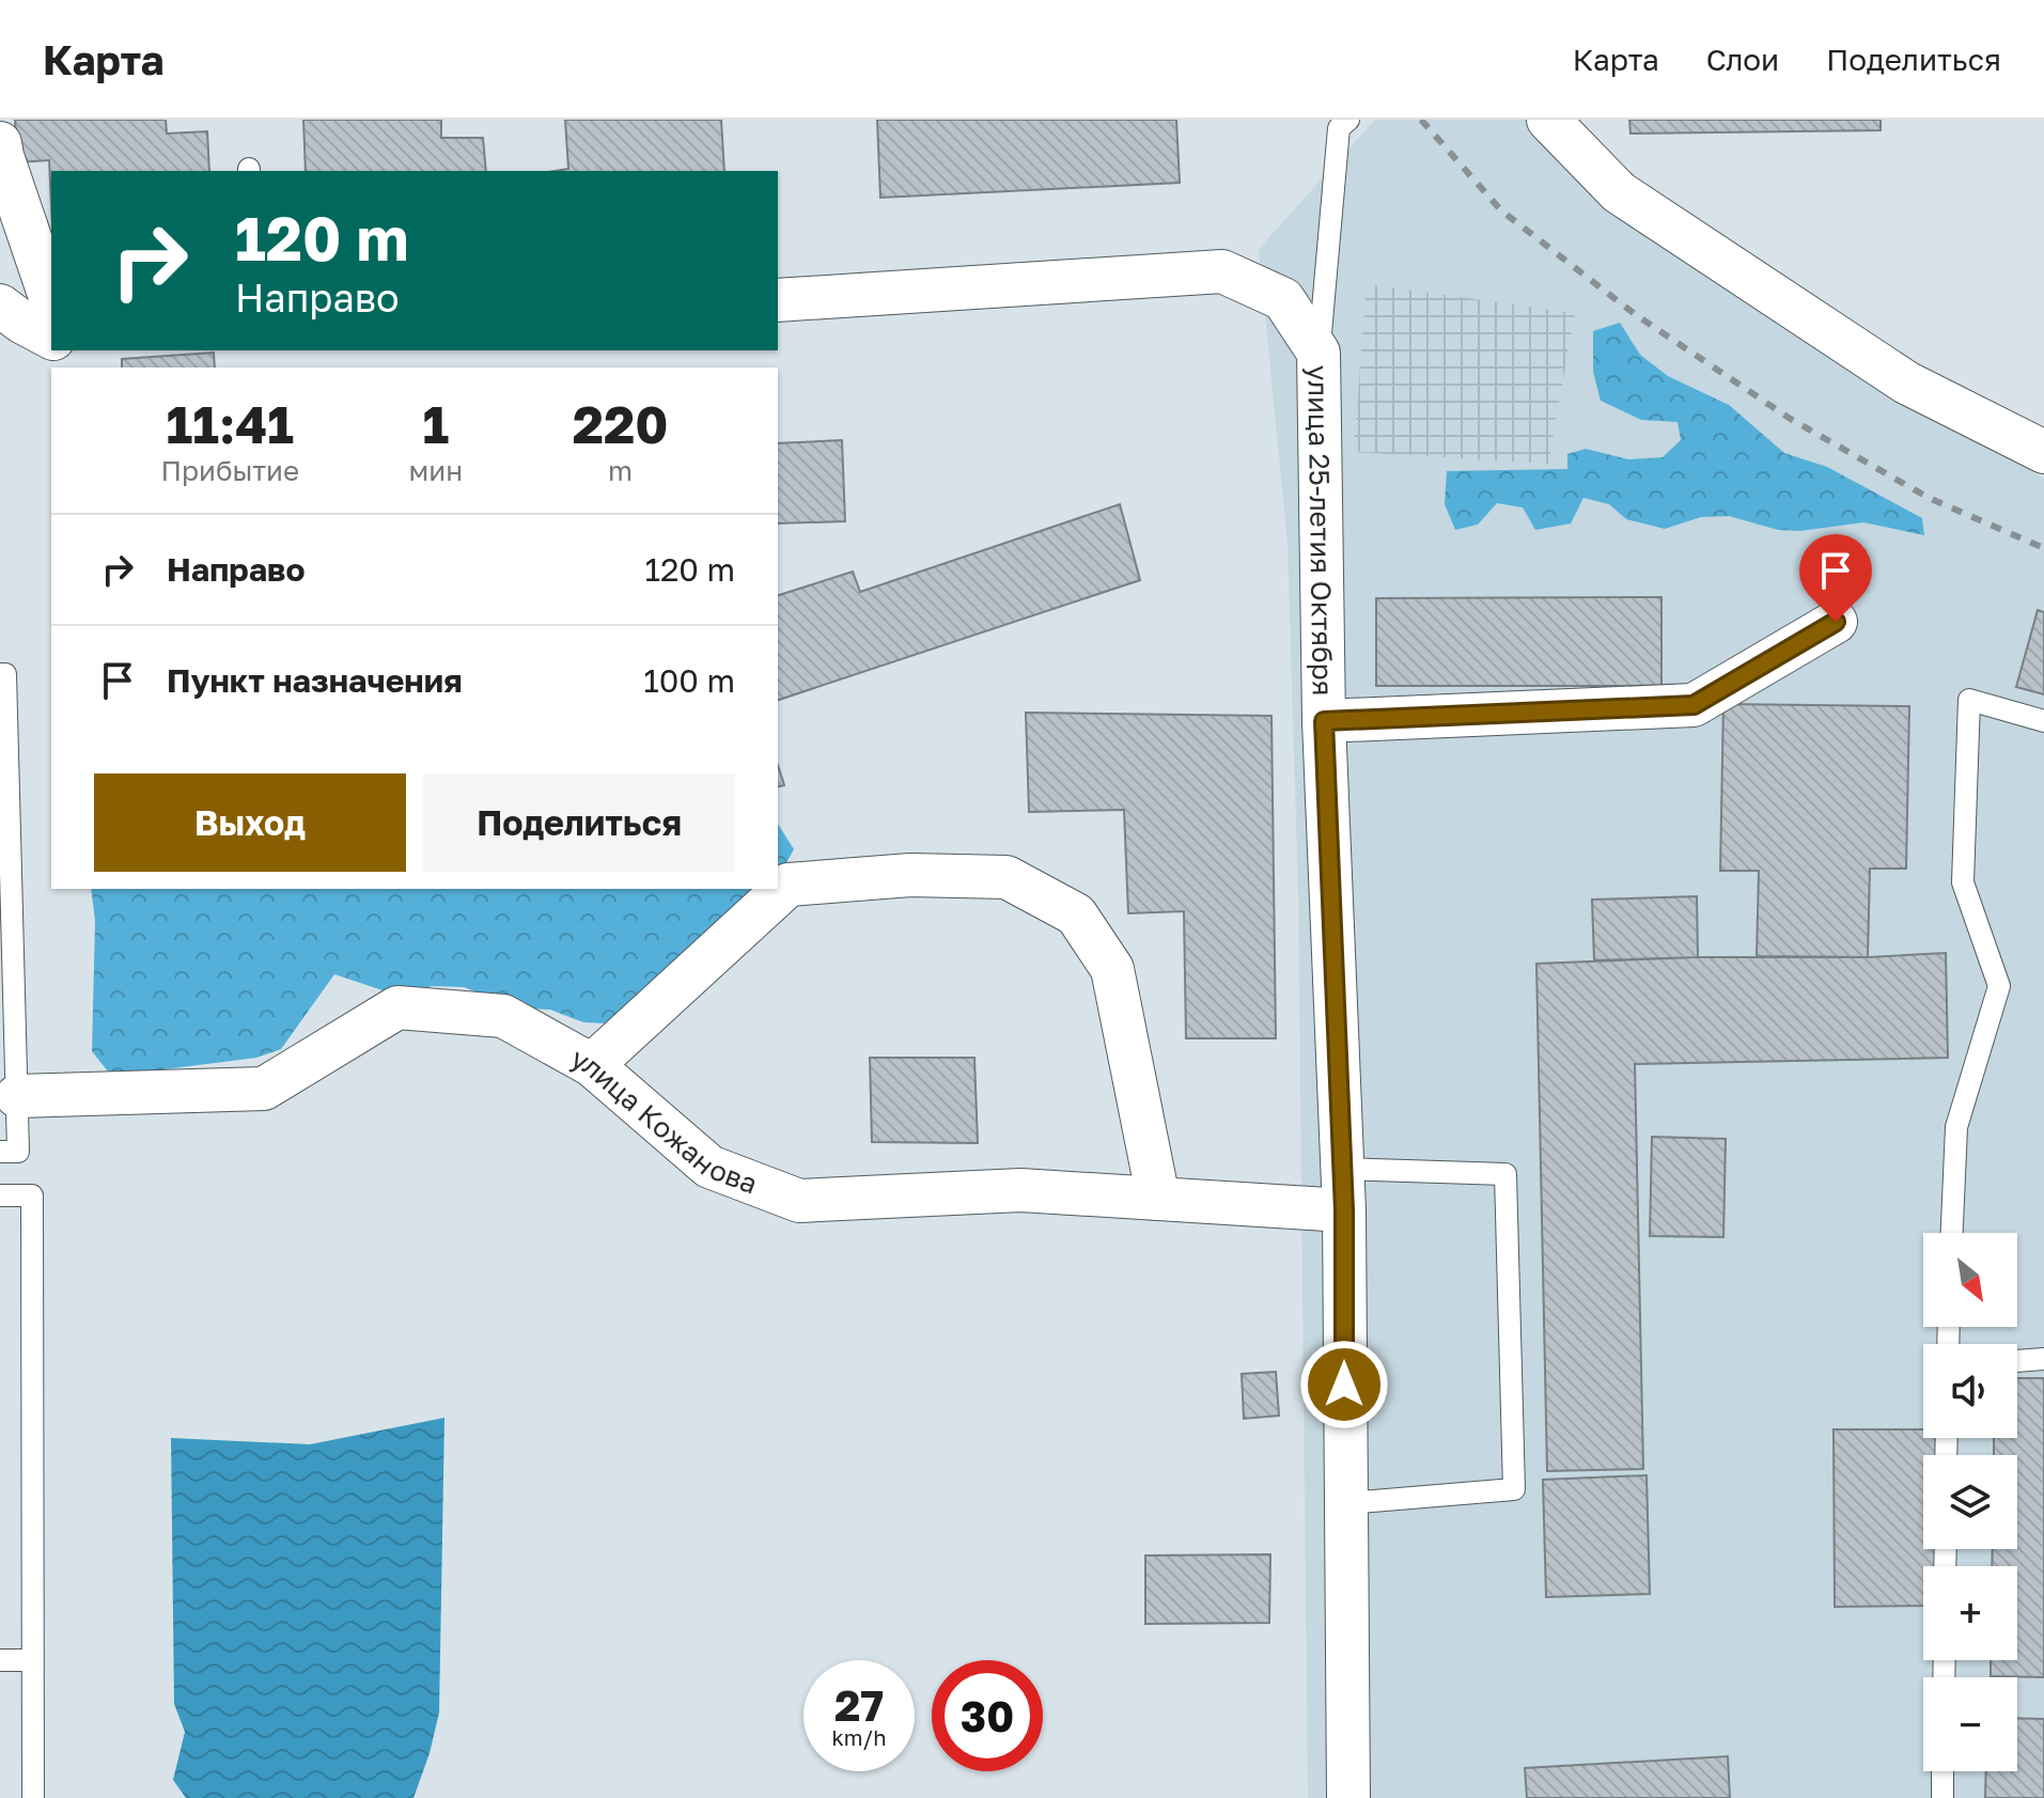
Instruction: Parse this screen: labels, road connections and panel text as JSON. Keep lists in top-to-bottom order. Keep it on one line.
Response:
{"streets":{"street":["улица 25-летия Октября","улица Кожанова"]},"crossings":[["улица 25-летия Октября","улица Кожанова"]],"north":"bottom right","page":{"header":"Карта","nav":["Карта","Слои","Поделиться"],"turn":["120 m","Направо"],"eta":["11:41","Прибытие","1","мин","220","m"],"list":[{"name":"Направо","value":"120 m"},{"name":"Пункт назначения","value":"100 m"}],"buttons":["Выход","Поделиться"],"map_buttons":["+","−"],"speed":"27 km/h","limit":"30"}}
